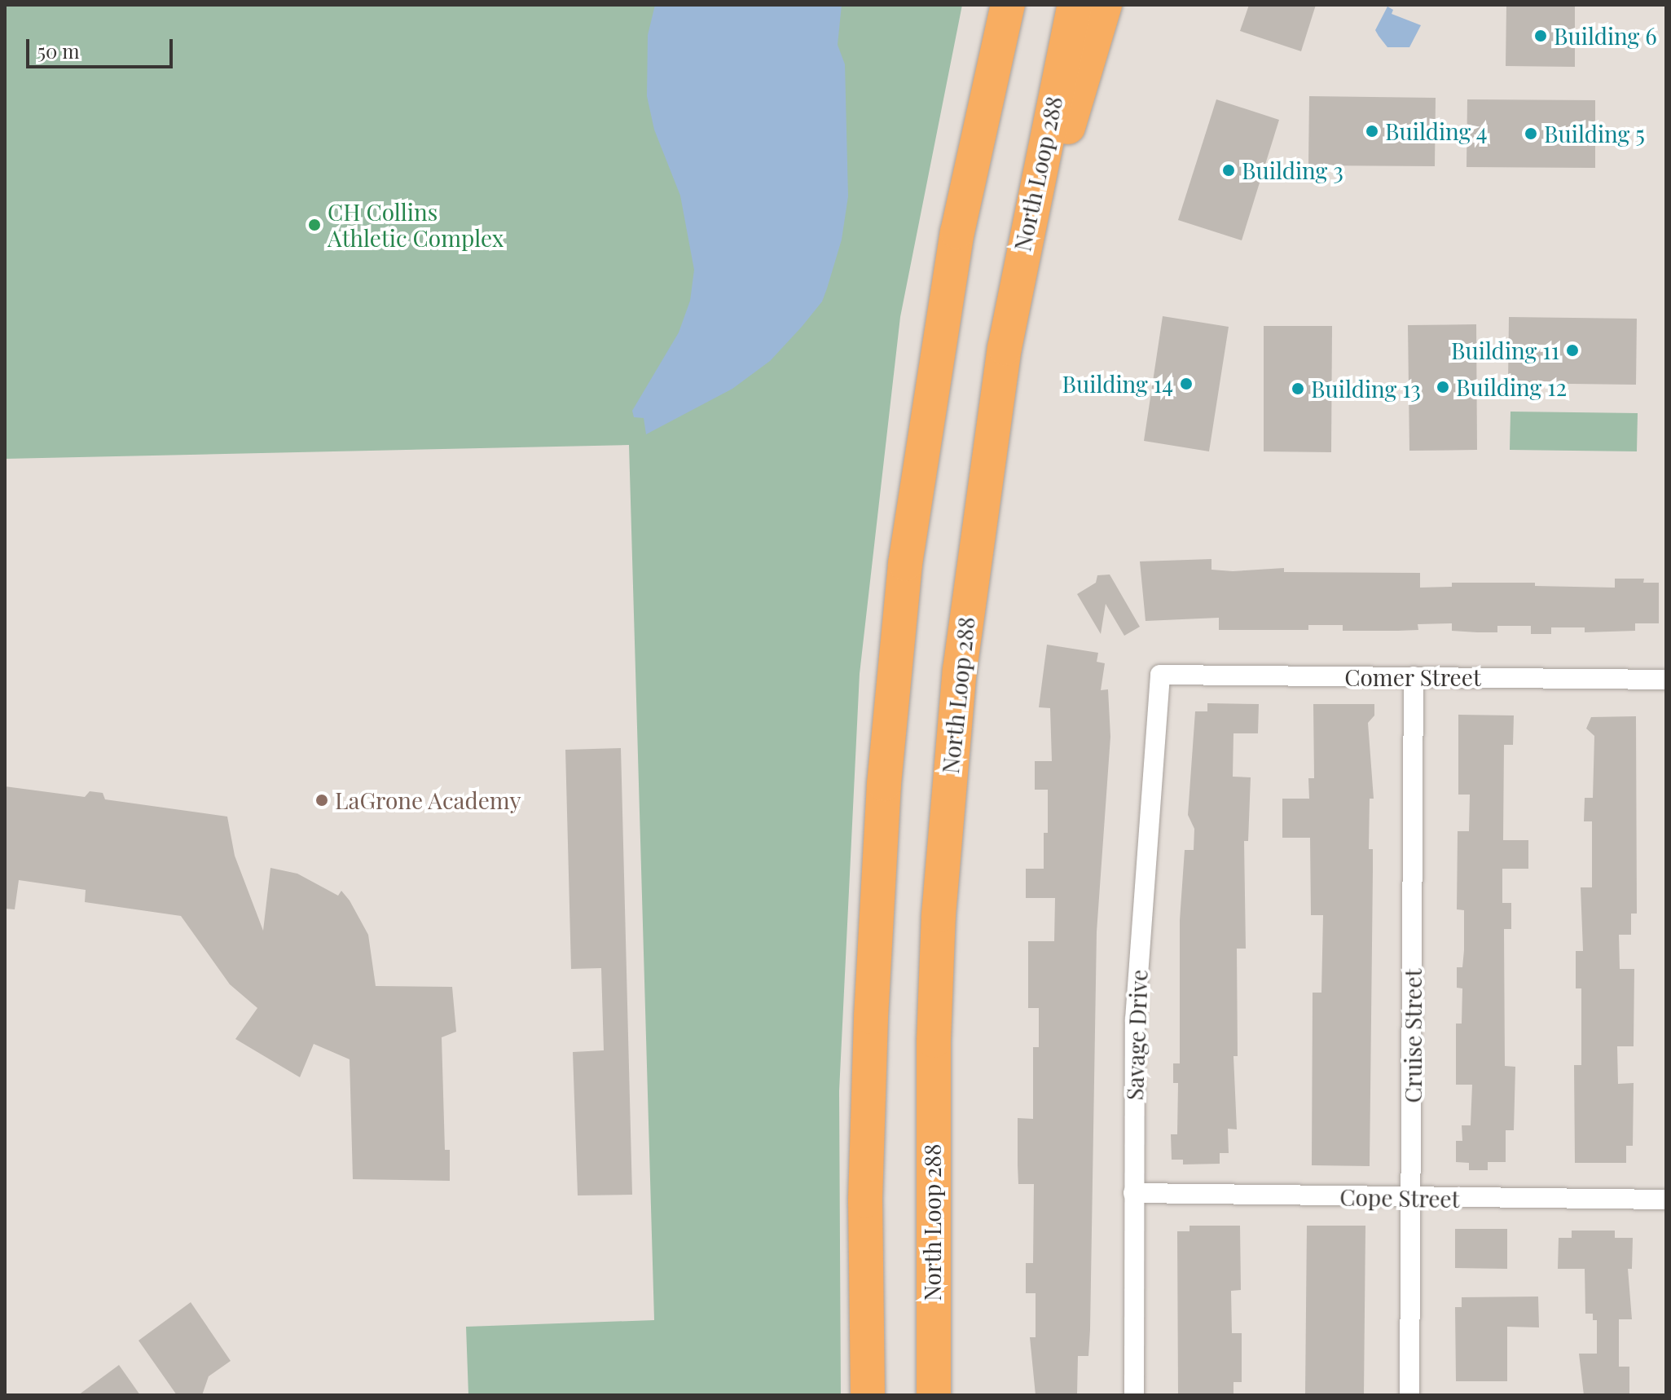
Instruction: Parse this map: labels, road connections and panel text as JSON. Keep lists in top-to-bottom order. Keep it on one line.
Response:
{"streets":{"highway":["North Loop 288"],"street":["Comer Street","Savage Drive","Cruise Street","Cope Street"]},"crossings":[["Comer Street","Savage Drive"],["Comer Street","Cruise Street"],["Savage Drive","Cope Street"],["Cruise Street","Cope Street"]],"places":["Building 6","Building 4","Building 5","Building 3","CH Collins Athletic Complex","Building 11","Building 14","Building 12","Building 13","LaGrone Academy"],"scale_bar":"50 m"}
